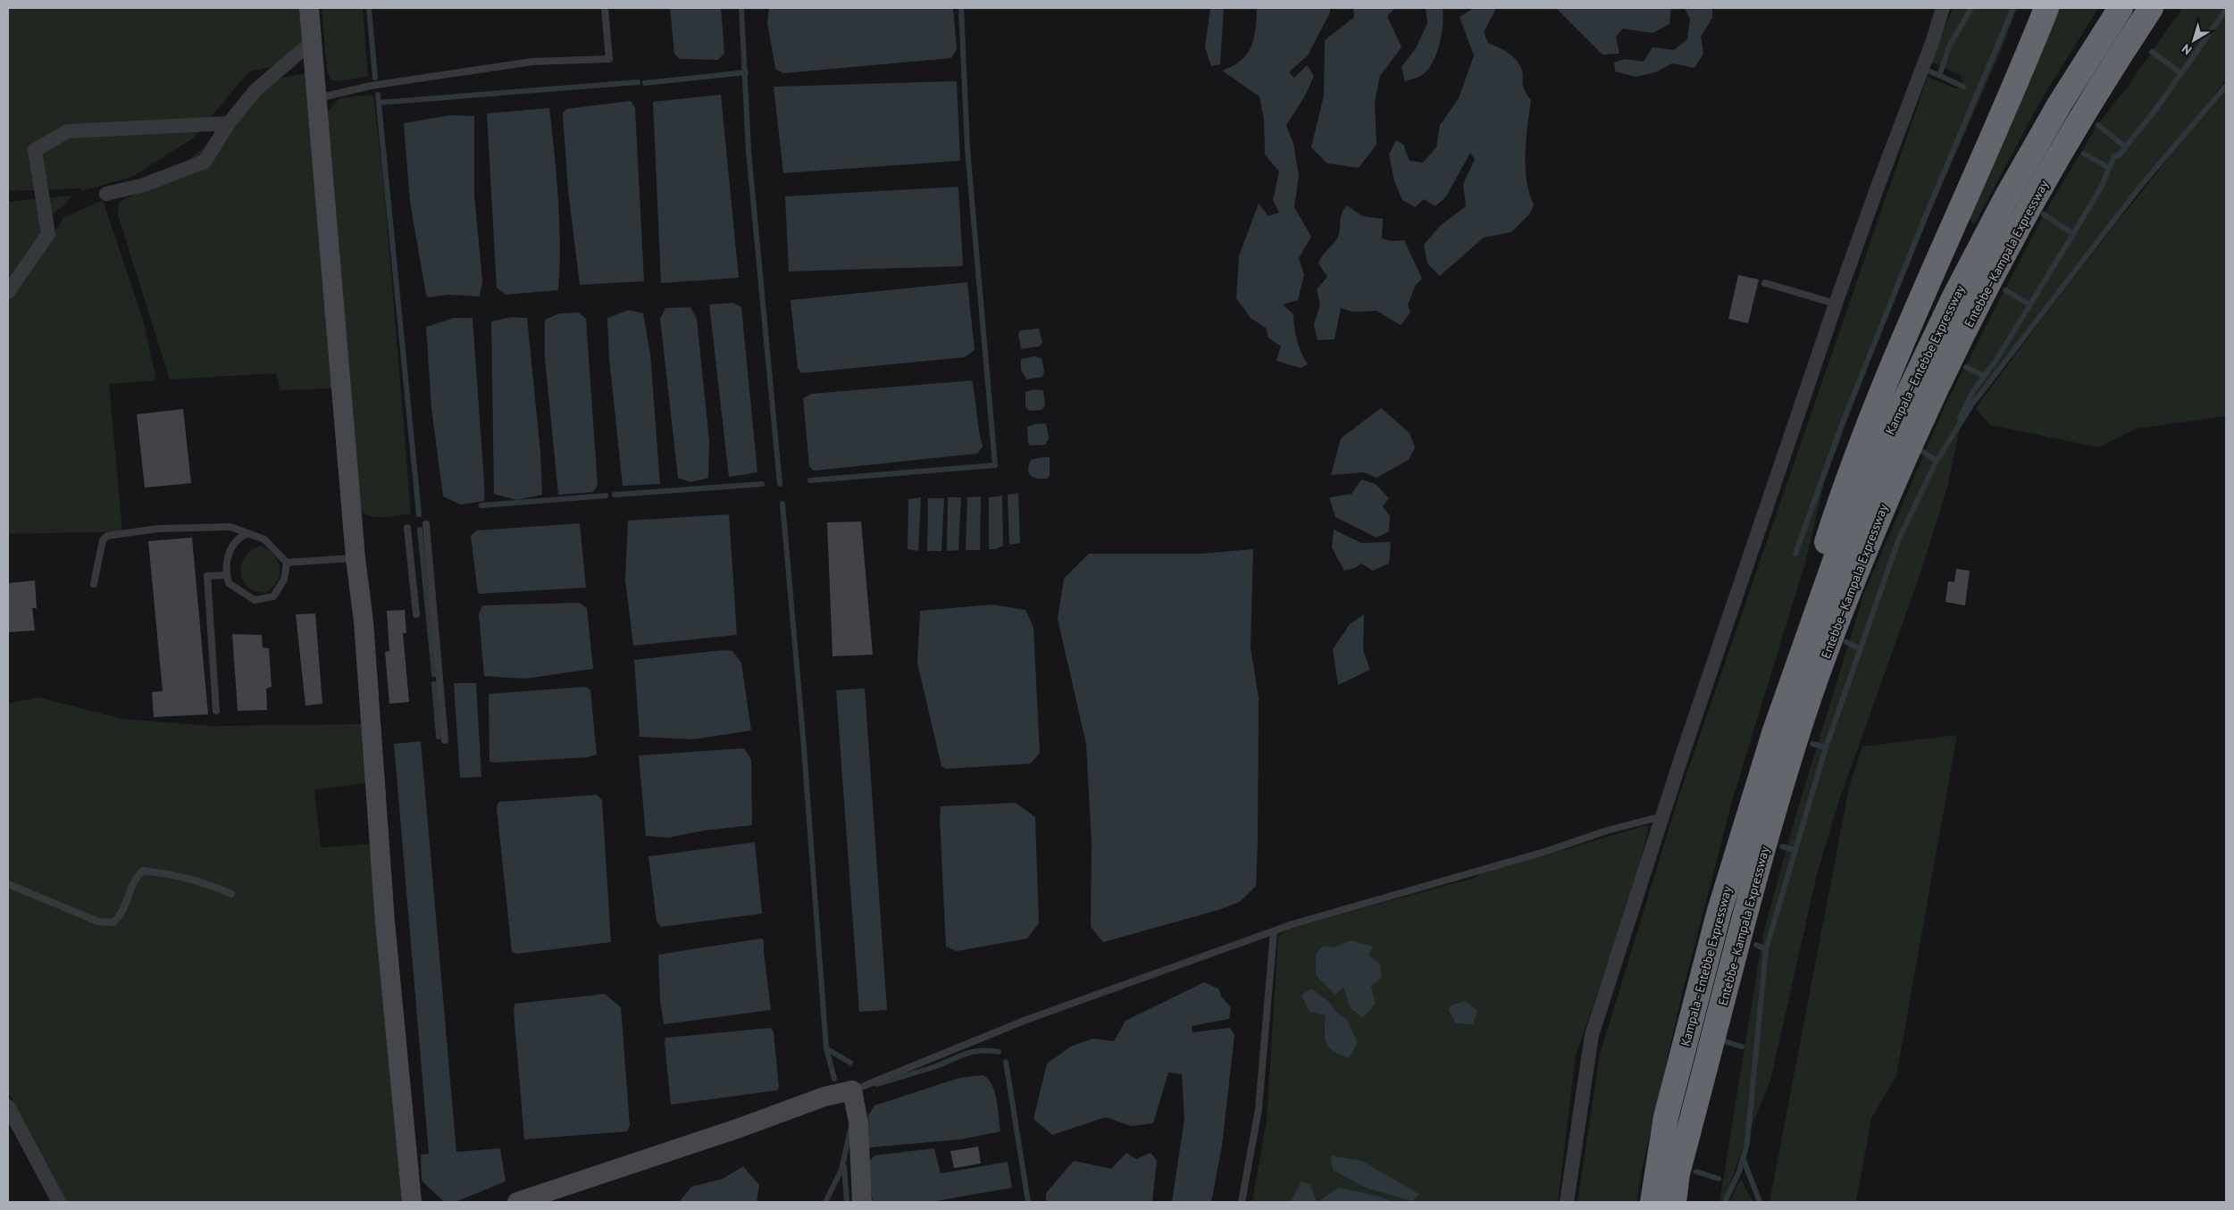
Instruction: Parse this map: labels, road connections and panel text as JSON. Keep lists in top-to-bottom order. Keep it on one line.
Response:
{"streets":{"highway":["Entebbe–Kampala Expressway","Kampala–Entebbe Expressway","Kampala - Entebbe Expressway"]},"crossings":[["Kampala–Entebbe Expressway","Kampala - Entebbe Expressway"]],"north":"bottom left"}
